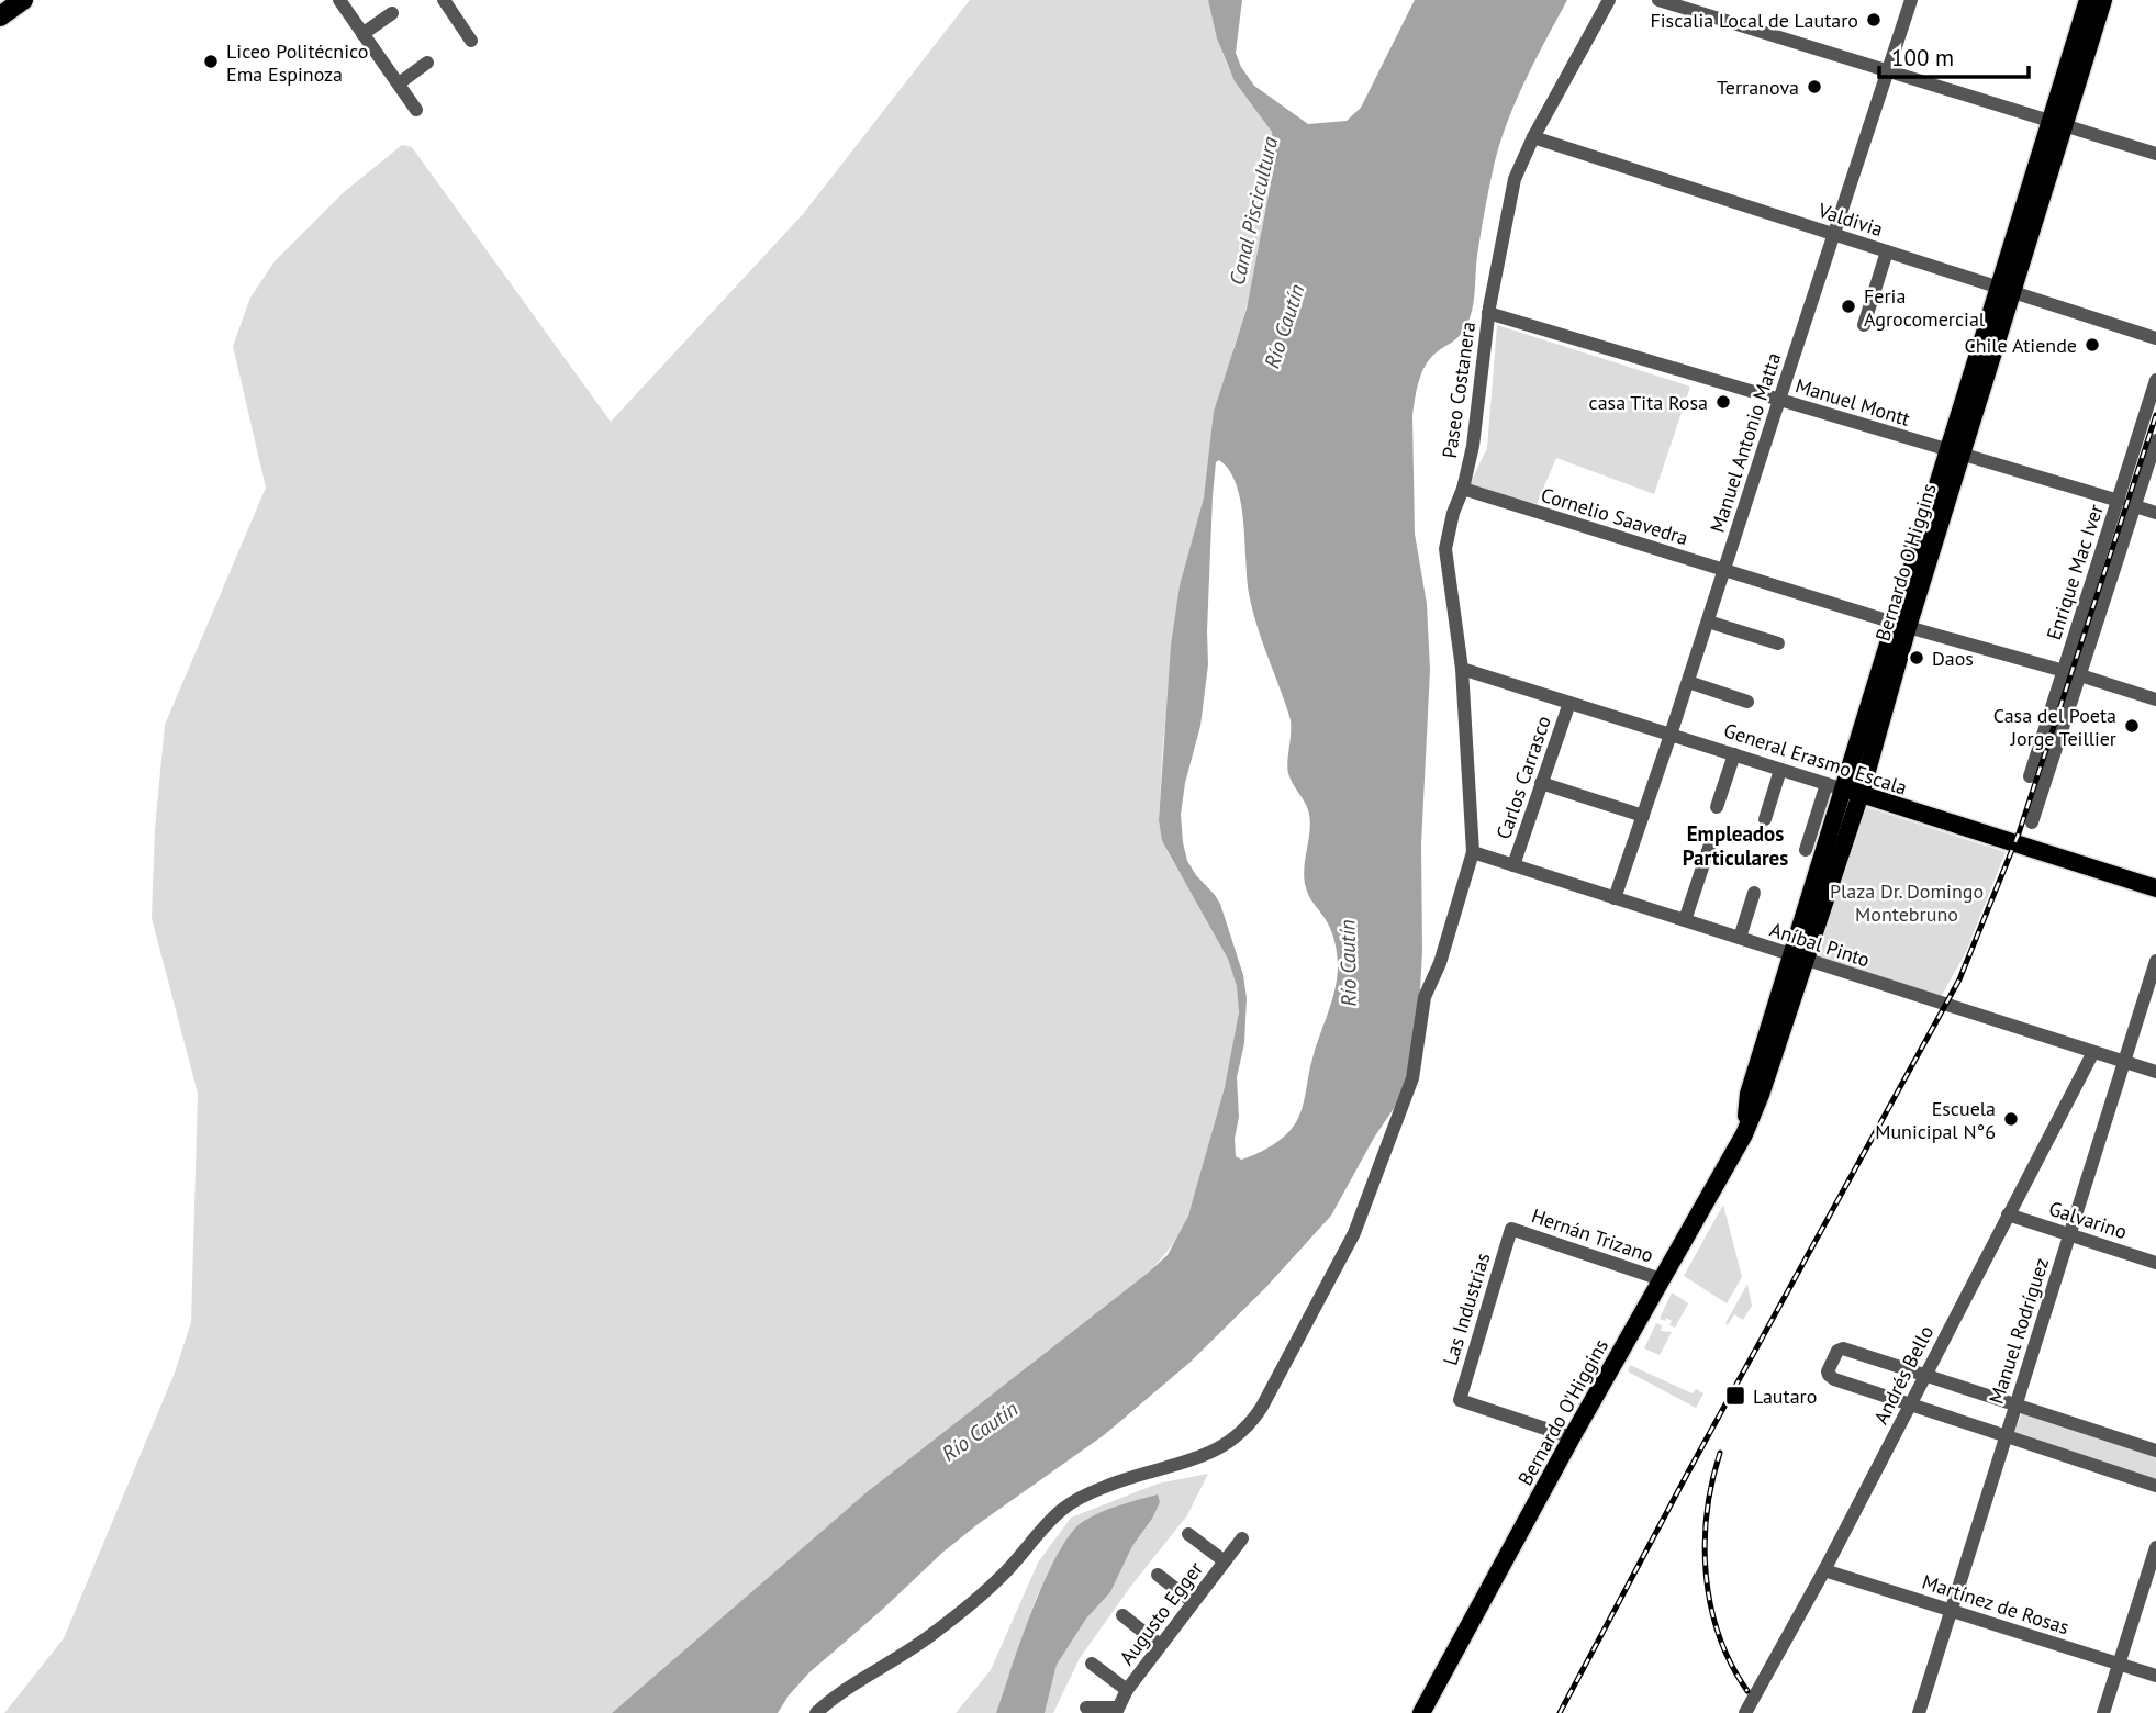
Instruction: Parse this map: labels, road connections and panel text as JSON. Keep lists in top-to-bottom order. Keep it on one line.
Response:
{"streets":{"main road":["Bernardo O'Higgins","General Erasmo Escala"],"street":["Valdivia","Paseo Costanera","Manuel Montt","Manuel Antonio Matta","Cornelio Saavedra","Enrique Mac Iver","Carlos Carrasco","Aníbal Pinto","Galvarino","Hernán Trizano","Las Industrias","Manuel Rodríguez","Andrés Bello","Martínez de Rosas","Augusto Egger"]},"crossings":[["Valdivia","Paseo Costanera"],["Valdivia","Manuel Antonio Matta"],["Valdivia","Bernardo O'Higgins"],["Paseo Costanera","Manuel Montt"],["Paseo Costanera","Cornelio Saavedra"],["Paseo Costanera","General Erasmo Escala"],["Paseo Costanera","Aníbal Pinto"],["Manuel Montt","Manuel Antonio Matta"],["Manuel Montt","Bernardo O'Higgins"],["Manuel Montt","Enrique Mac Iver"],["Manuel Antonio Matta","Cornelio Saavedra"],["Manuel Antonio Matta","General Erasmo Escala"],["Manuel Antonio Matta","Aníbal Pinto"],["Cornelio Saavedra","Bernardo O'Higgins"],["Cornelio Saavedra","Enrique Mac Iver"],["Bernardo O'Higgins","General Erasmo Escala"],["Bernardo O'Higgins","Aníbal Pinto"],["Bernardo O'Higgins","Hernán Trizano"],["Bernardo O'Higgins","Las Industrias"],["General Erasmo Escala","Carlos Carrasco"],["Carlos Carrasco","Aníbal Pinto"],["Aníbal Pinto","Manuel Rodríguez"],["Aníbal Pinto","Andrés Bello"],["Galvarino","Manuel Rodríguez"],["Galvarino","Andrés Bello"],["Hernán Trizano","Las Industrias"],["Manuel Rodríguez","Martínez de Rosas"],["Andrés Bello","Martínez de Rosas"]],"districts":["Empleados Particulares"],"water":["Canal Piscicultura","Río Cautín"],"parks":["Plaza Dr. Domingo Montebruno"],"places":{"other":["Fiscalia Local de Lautaro","Liceo Politécnico Ema Espinoza","Terranova","Feria Agrocomercial","Chile Atiende","casa Tita Rosa","Daos","Casa del Poeta Jorge Teillier","Escuela Municipal N°6"],"transit":["Lautaro"]},"scale_bar":"100 m"}
